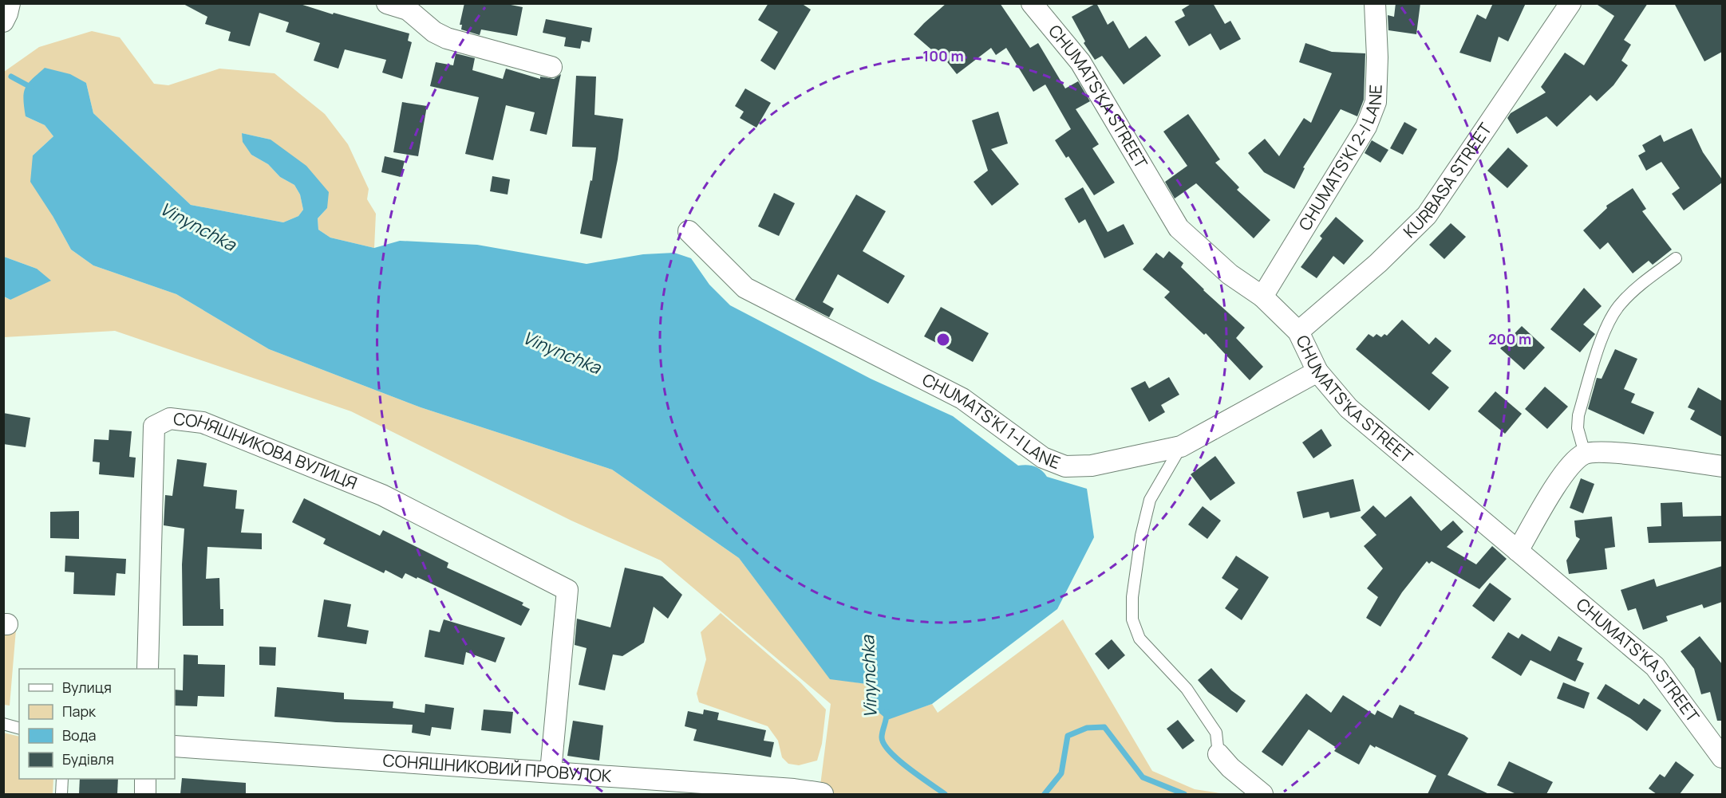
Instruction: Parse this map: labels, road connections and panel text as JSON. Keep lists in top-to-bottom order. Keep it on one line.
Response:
{"streets":{"street":["CHUMATS'KA STREET","CHUMATS'KI 2-I LANE","KURBASA STREET","CHUMATS'KI 1-I LANE","СОНЯШНИКОВА ВУЛИЦЯ","СОНЯШНИКОВИЙ ПРОВУЛОК"]},"crossings":[["CHUMATS'KA STREET","CHUMATS'KI 2-I LANE"],["CHUMATS'KA STREET","KURBASA STREET"],["CHUMATS'KA STREET","CHUMATS'KI 1-I LANE"],["СОНЯШНИКОВА ВУЛИЦЯ","СОНЯШНИКОВИЙ ПРОВУЛОК"]],"water":["Vinynchka"],"legend":["Вулиця","Парк","Вода","Будівля"],"rings":["100 m","200 m"]}
